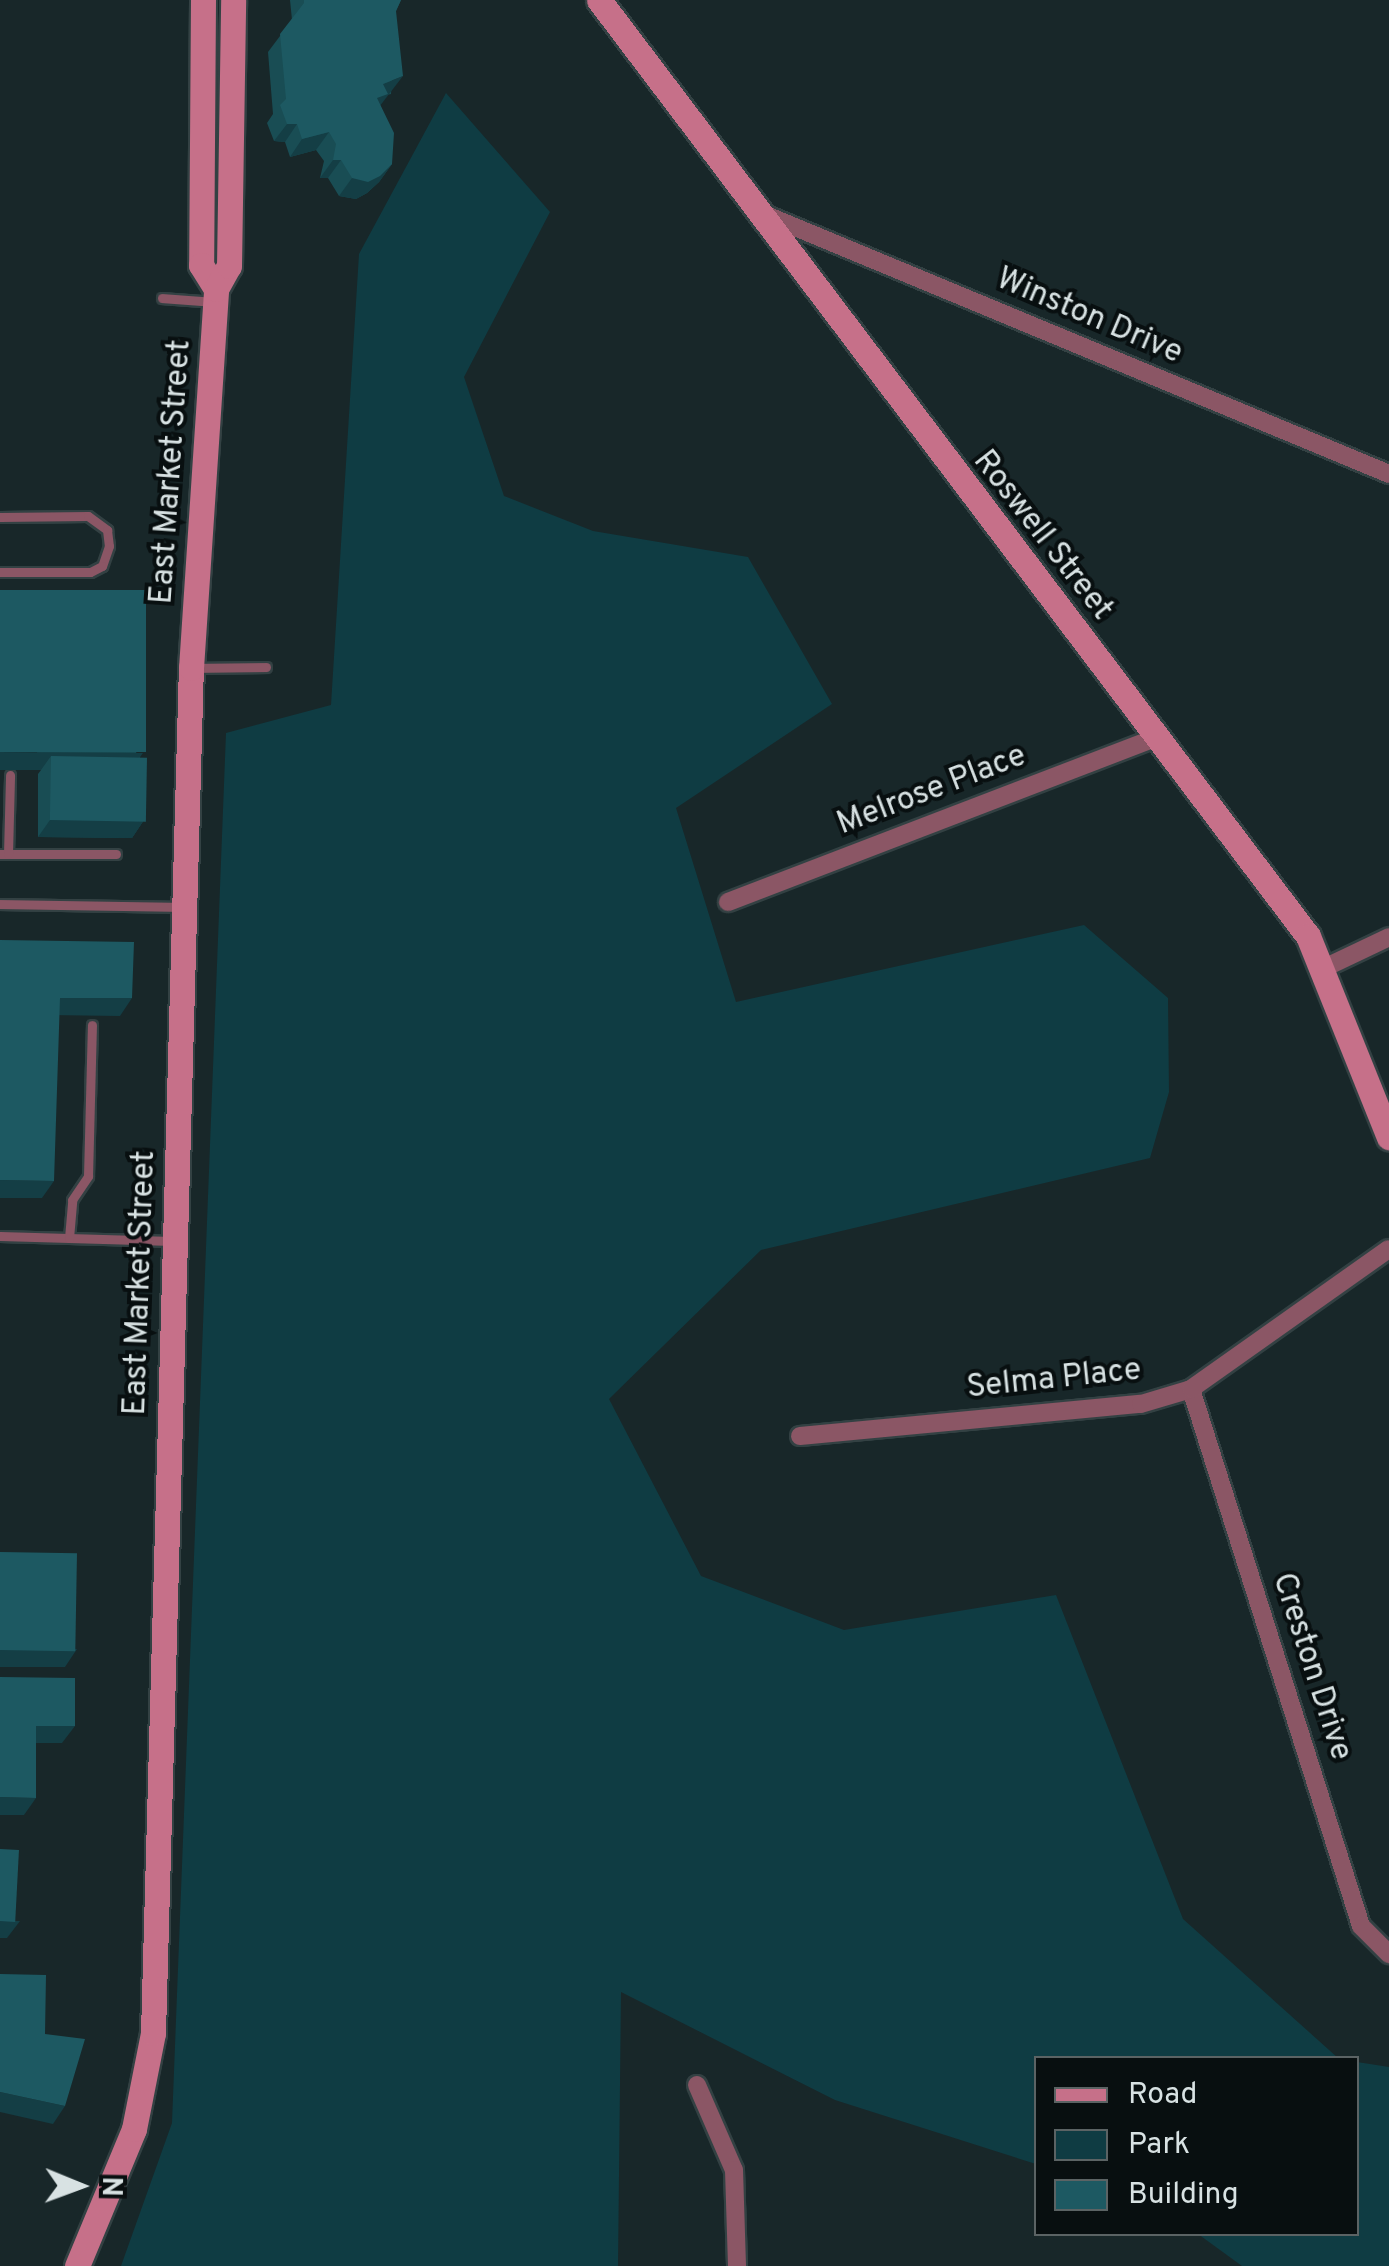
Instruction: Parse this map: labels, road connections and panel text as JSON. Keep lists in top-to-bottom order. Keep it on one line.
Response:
{"streets":{"main road":["East Market Street","Roswell Street"],"street":["Winston Drive","Melrose Place","Selma Place","Creston Drive"]},"crossings":[["Winston Drive","Roswell Street"],["Roswell Street","Melrose Place"],["Selma Place","Creston Drive"]],"legend":["Road","Park","Building"],"north":"right"}
